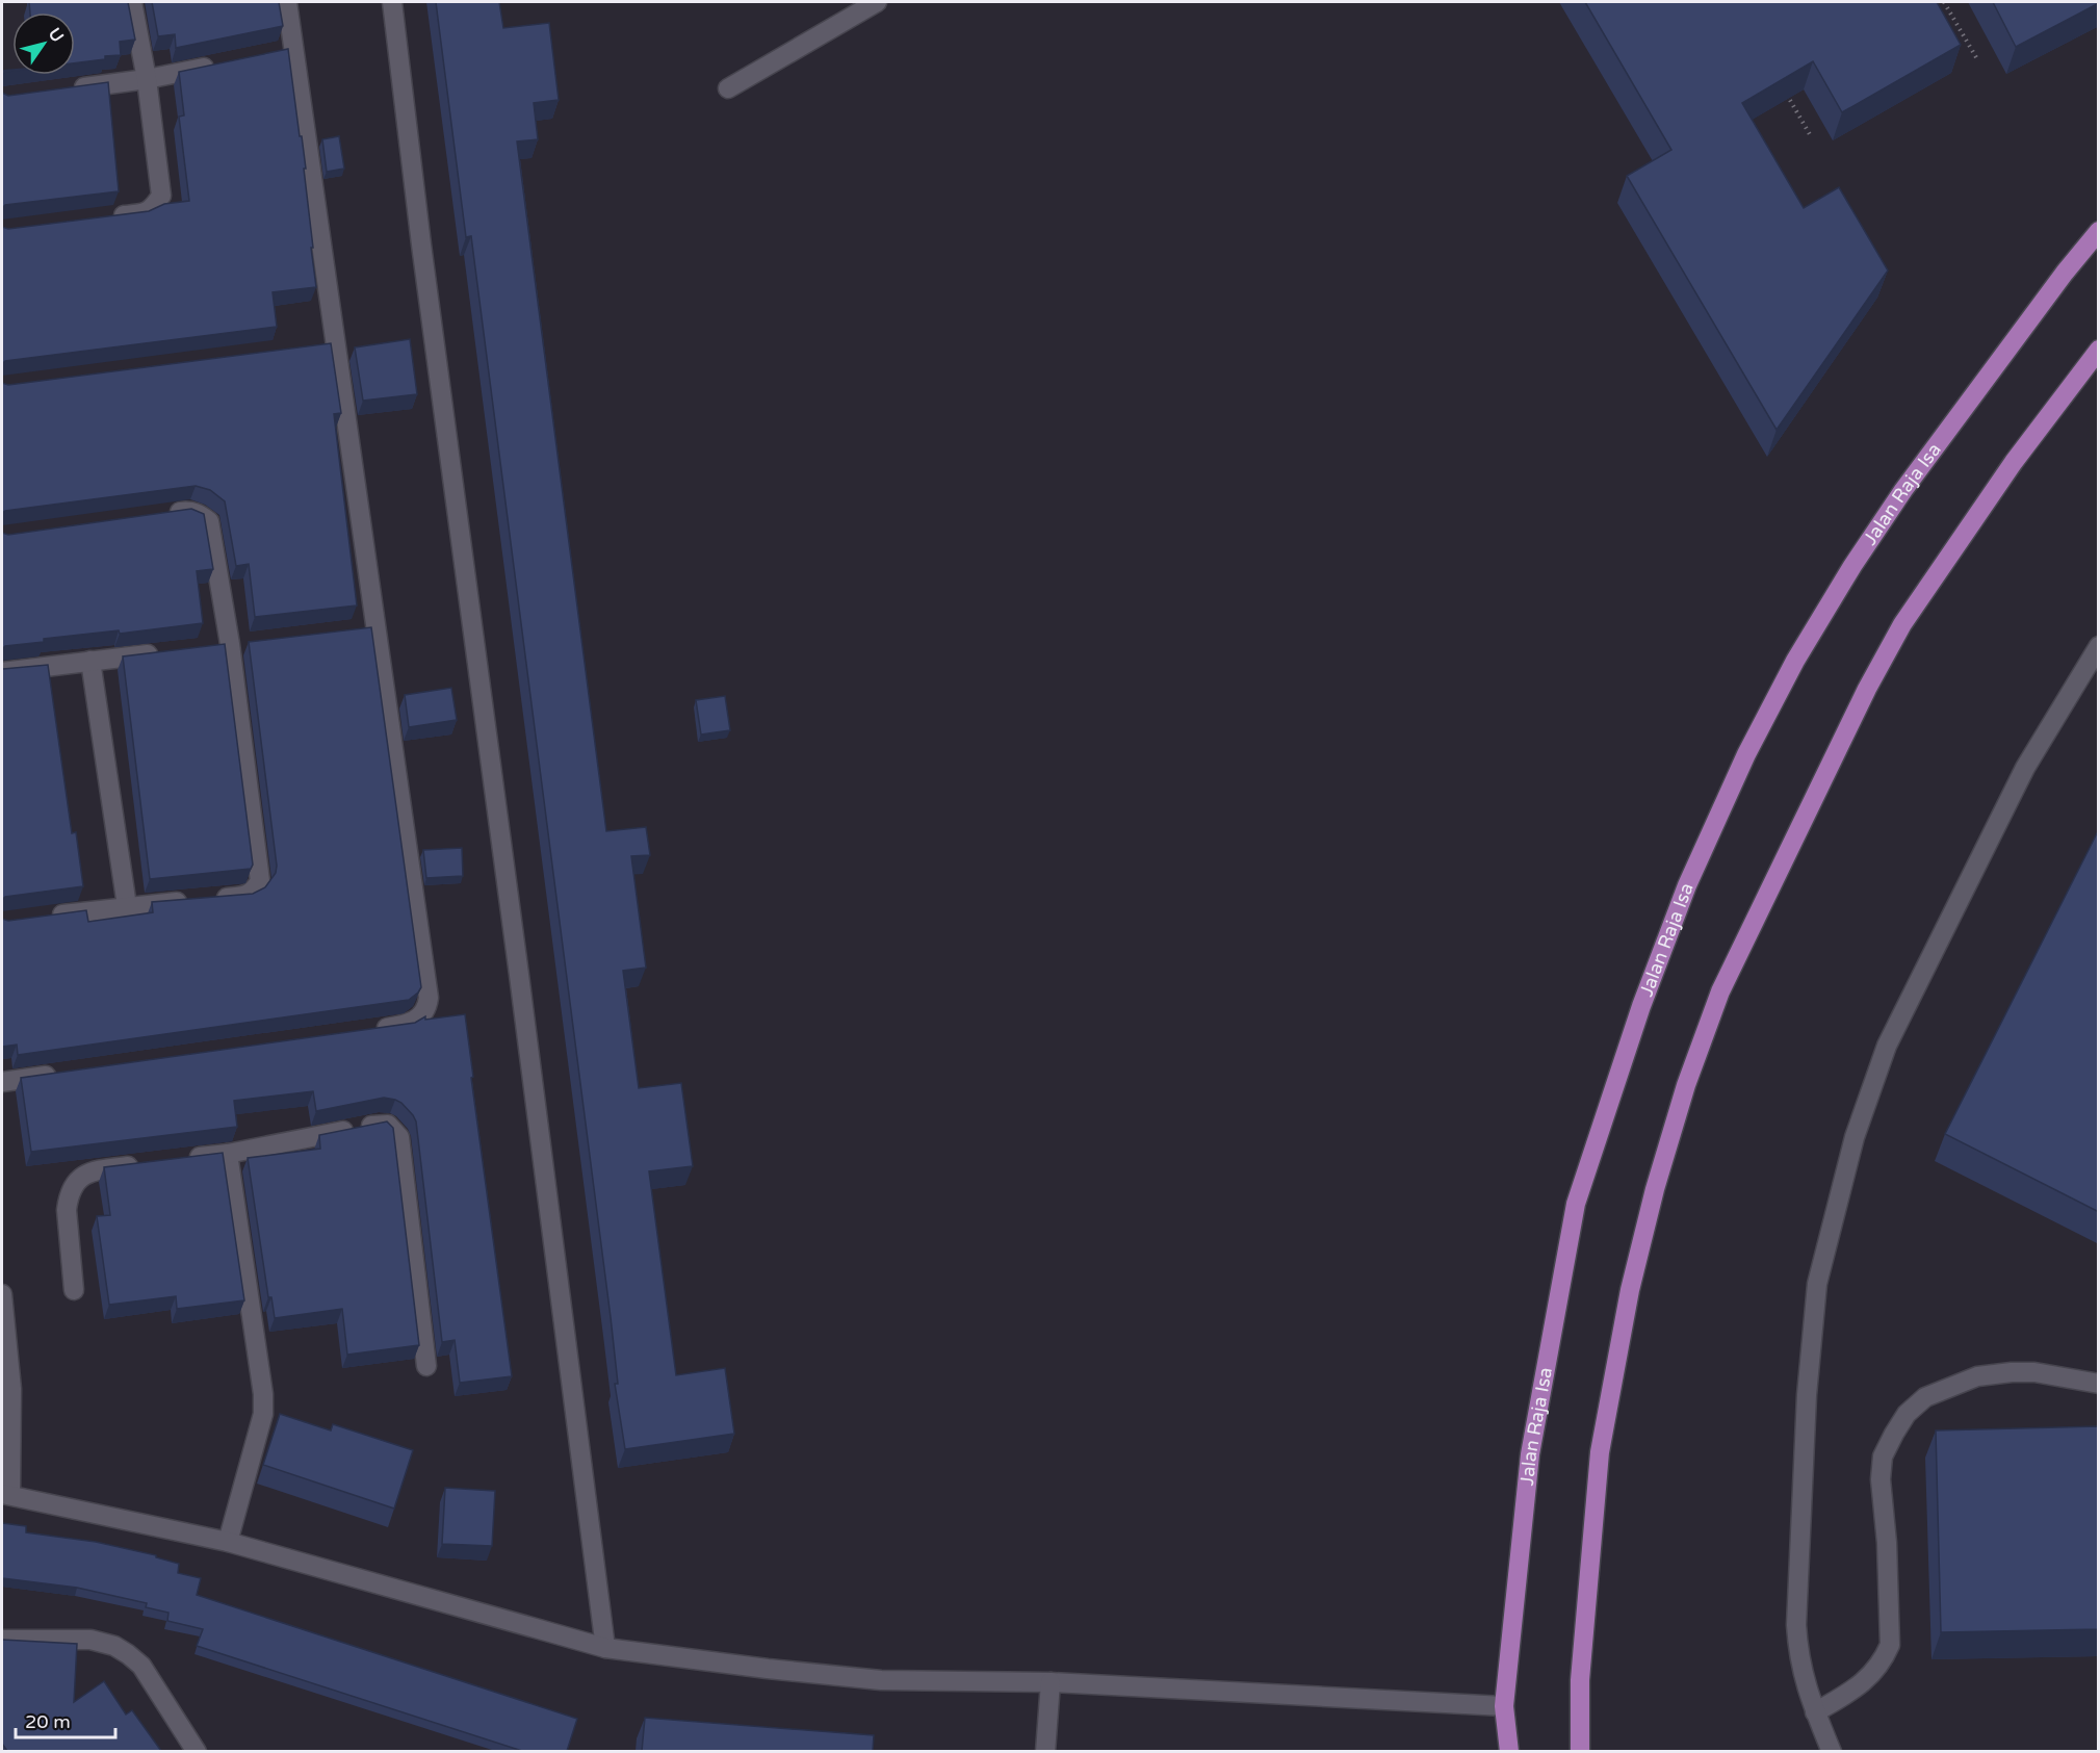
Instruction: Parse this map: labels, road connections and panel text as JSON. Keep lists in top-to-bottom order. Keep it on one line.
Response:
{"streets":{"main road":["Jalan Raja Isa"]},"scale_bar":"20 m","north":"top right"}
